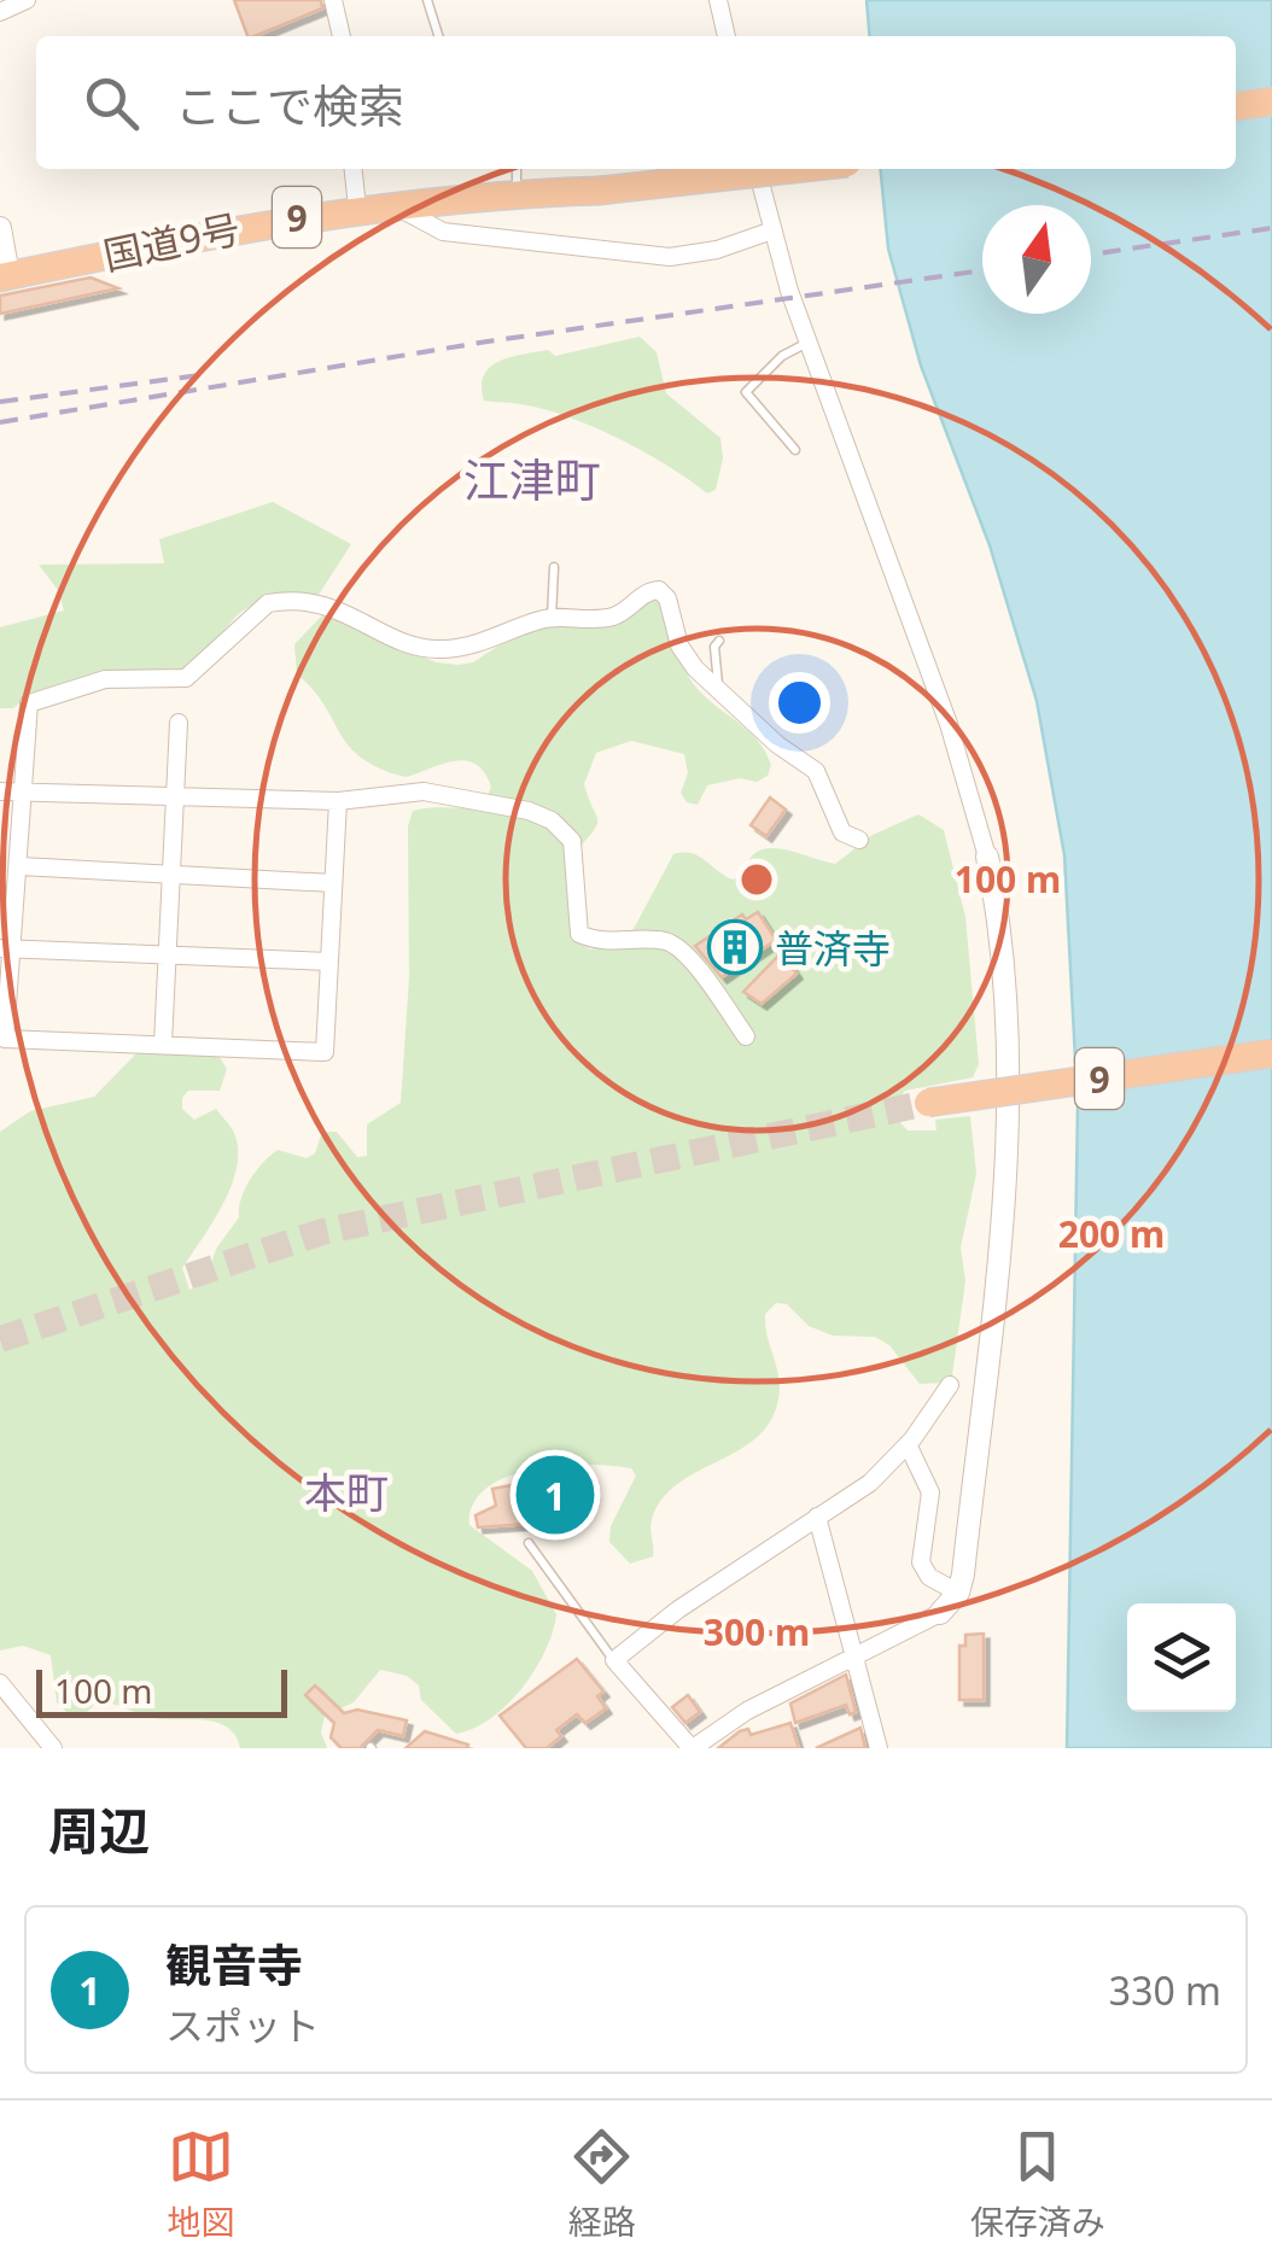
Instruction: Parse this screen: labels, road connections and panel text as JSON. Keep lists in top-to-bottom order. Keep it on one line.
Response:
{"streets":{"highway":["9","国道9号"]},"districts":["江津町","本町"],"places":{"building":["普済寺"]},"scale_bar":"100 m","north":"top","page":{"search":"ここで検索","pins":"1","scale":"100 m","heading":"周辺","list":[{"mark":"1","name":"観音寺","note":"スポット","value":"330 m"}],"nav":["地図","経路","保存済み"]},"rings":["100 m","200 m","300 m"]}
